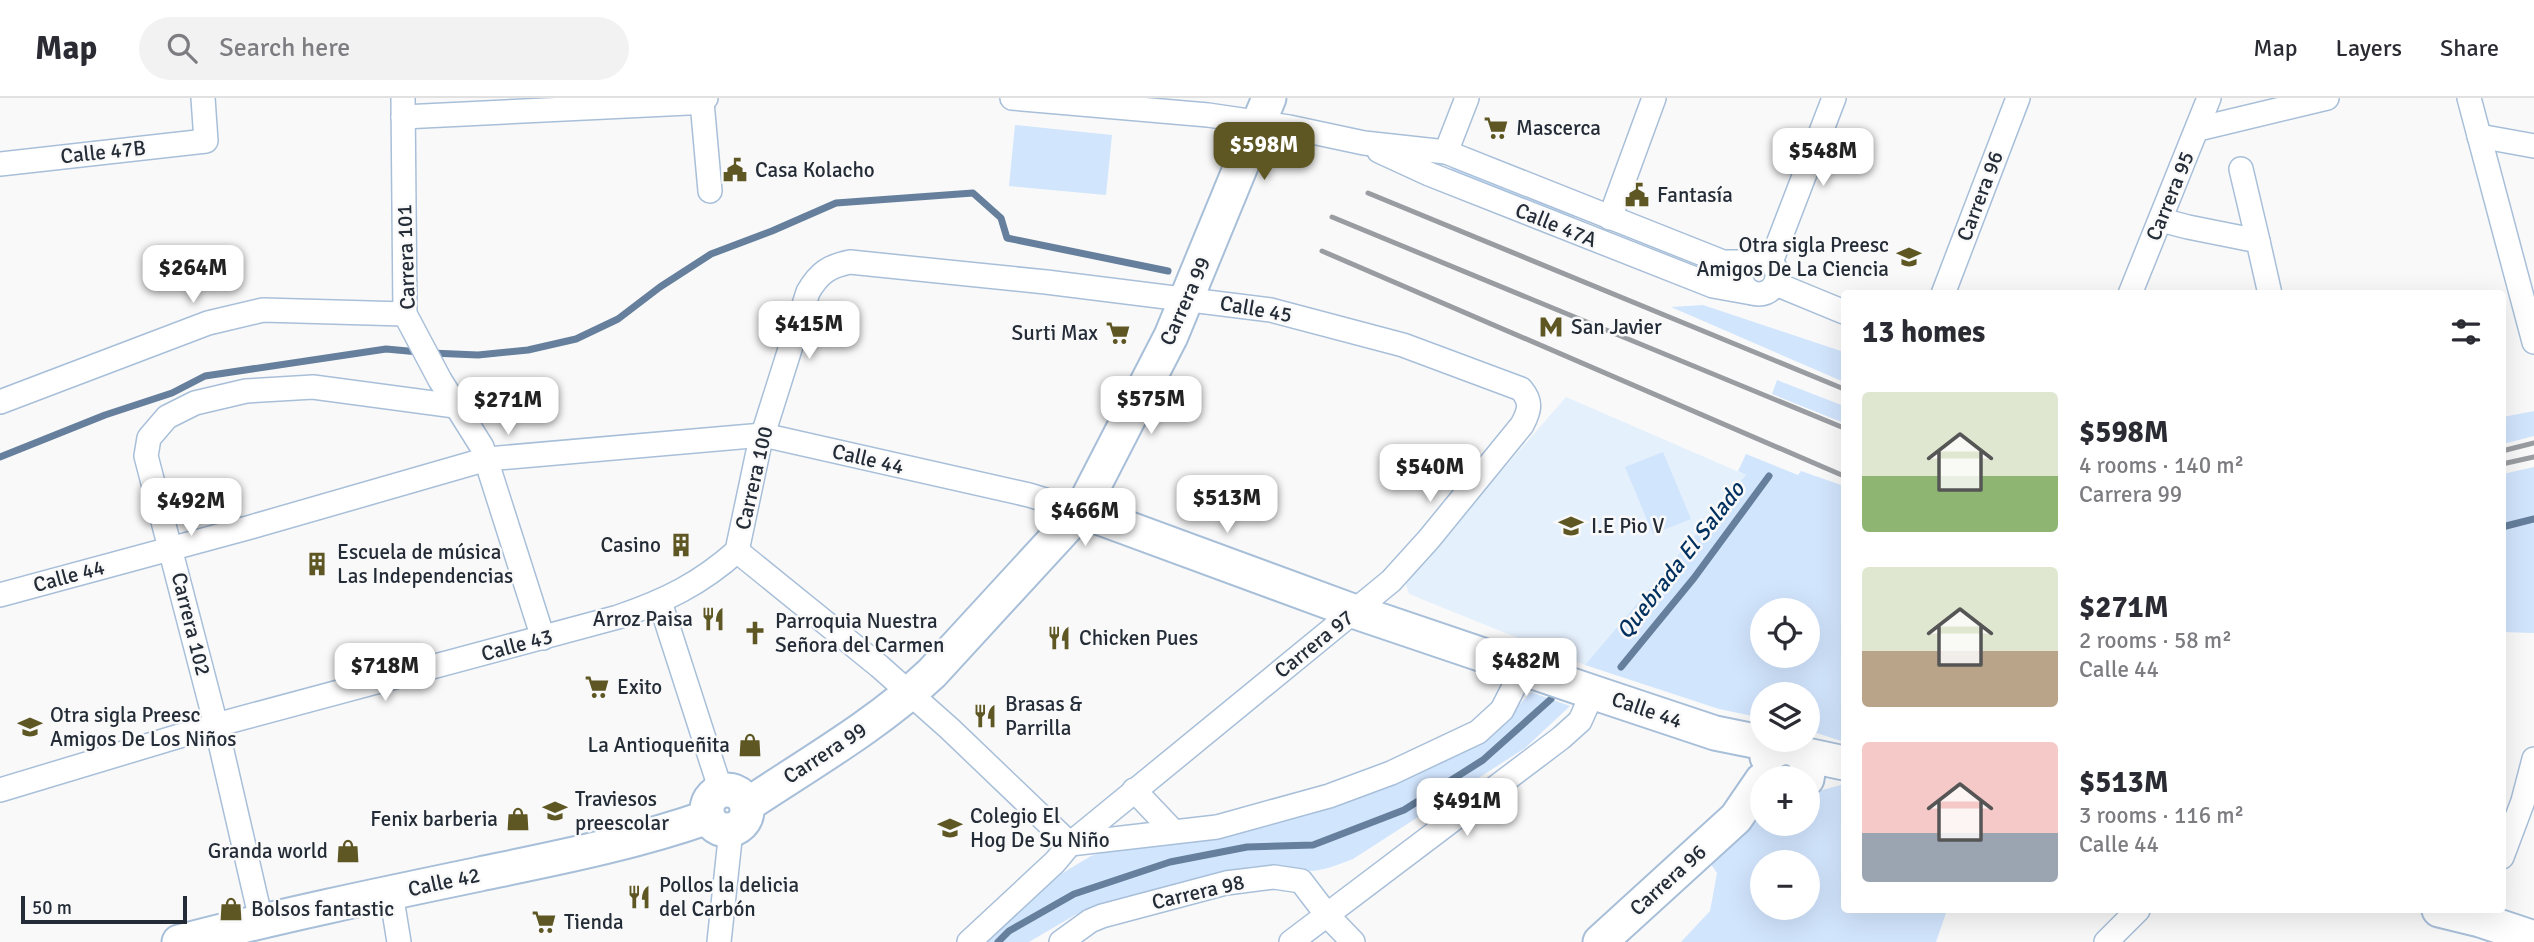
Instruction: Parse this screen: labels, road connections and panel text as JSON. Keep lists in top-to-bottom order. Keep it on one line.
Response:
{"streets":{"street":["Calle 47B","Carrera 96","Carrera 95","Calle 47A","Carrera 101","Carrera 99","Calle 45","Calle 44","Carrera 100","Carrera 102","Carrera 97","Calle 43","Calle 42","Carrera 98"]},"crossings":[["Calle 47A","Carrera 99"],["Carrera 101","Calle 44"],["Carrera 101","Carrera 102"],["Carrera 101","Calle 43"],["Carrera 99","Calle 45"],["Carrera 99","Calle 44"],["Carrera 99","Carrera 100"],["Carrera 99","Calle 42"],["Calle 45","Carrera 100"],["Calle 45","Carrera 97"],["Calle 44","Carrera 100"],["Calle 44","Carrera 102"],["Calle 44","Carrera 97"],["Carrera 100","Carrera 97"],["Carrera 100","Calle 43"],["Carrera 102","Calle 43"],["Carrera 102","Calle 42"]],"water":["Quebrada El Salado"],"places":{"supermarket":["Mascerca","Surti Max","Exito","Tienda"],"public building":["Casa Kolacho","Fantasía"],"school or university":["Otra sigla Preesc Amigos De La Ciencia","I.E Pio V","Otra sigla Preesc Amigos De Los Niños","Traviesos preescolar","Colegio El Hog De Su Niño"],"metro station":["San Javier"],"building":["Casino","Escuela de música Las Independencias"],"restaurant":["Arroz Paisa","Chicken Pues","Brasas & Parrilla","Pollos la delicia del Carbón"],"church":["Parroquia Nuestra Señora del Carmen"],"shop":["La Antioqueñita","Fenix barberia","Granda world","Bolsos fantastic"]},"scale_bar":"50 m","page":{"header":"Map","search":"Search here","nav":["Map","Layers","Share"],"price":["$598M","$548M","$264M","$415M","$575M","$271M","$540M","$513M","$492M","$466M","$482M","$718M","$491M"],"heading":"13 homes","list":[{"name":"$598M","note":"4 rooms · 140 m² · Carrera 99"},{"name":"$271M","note":"2 rooms · 58 m² · Calle 44"},{"name":"$513M","note":"3 rooms · 116 m² · Calle 44"}],"map_buttons":["+","−"],"scale":"50 m"}}
